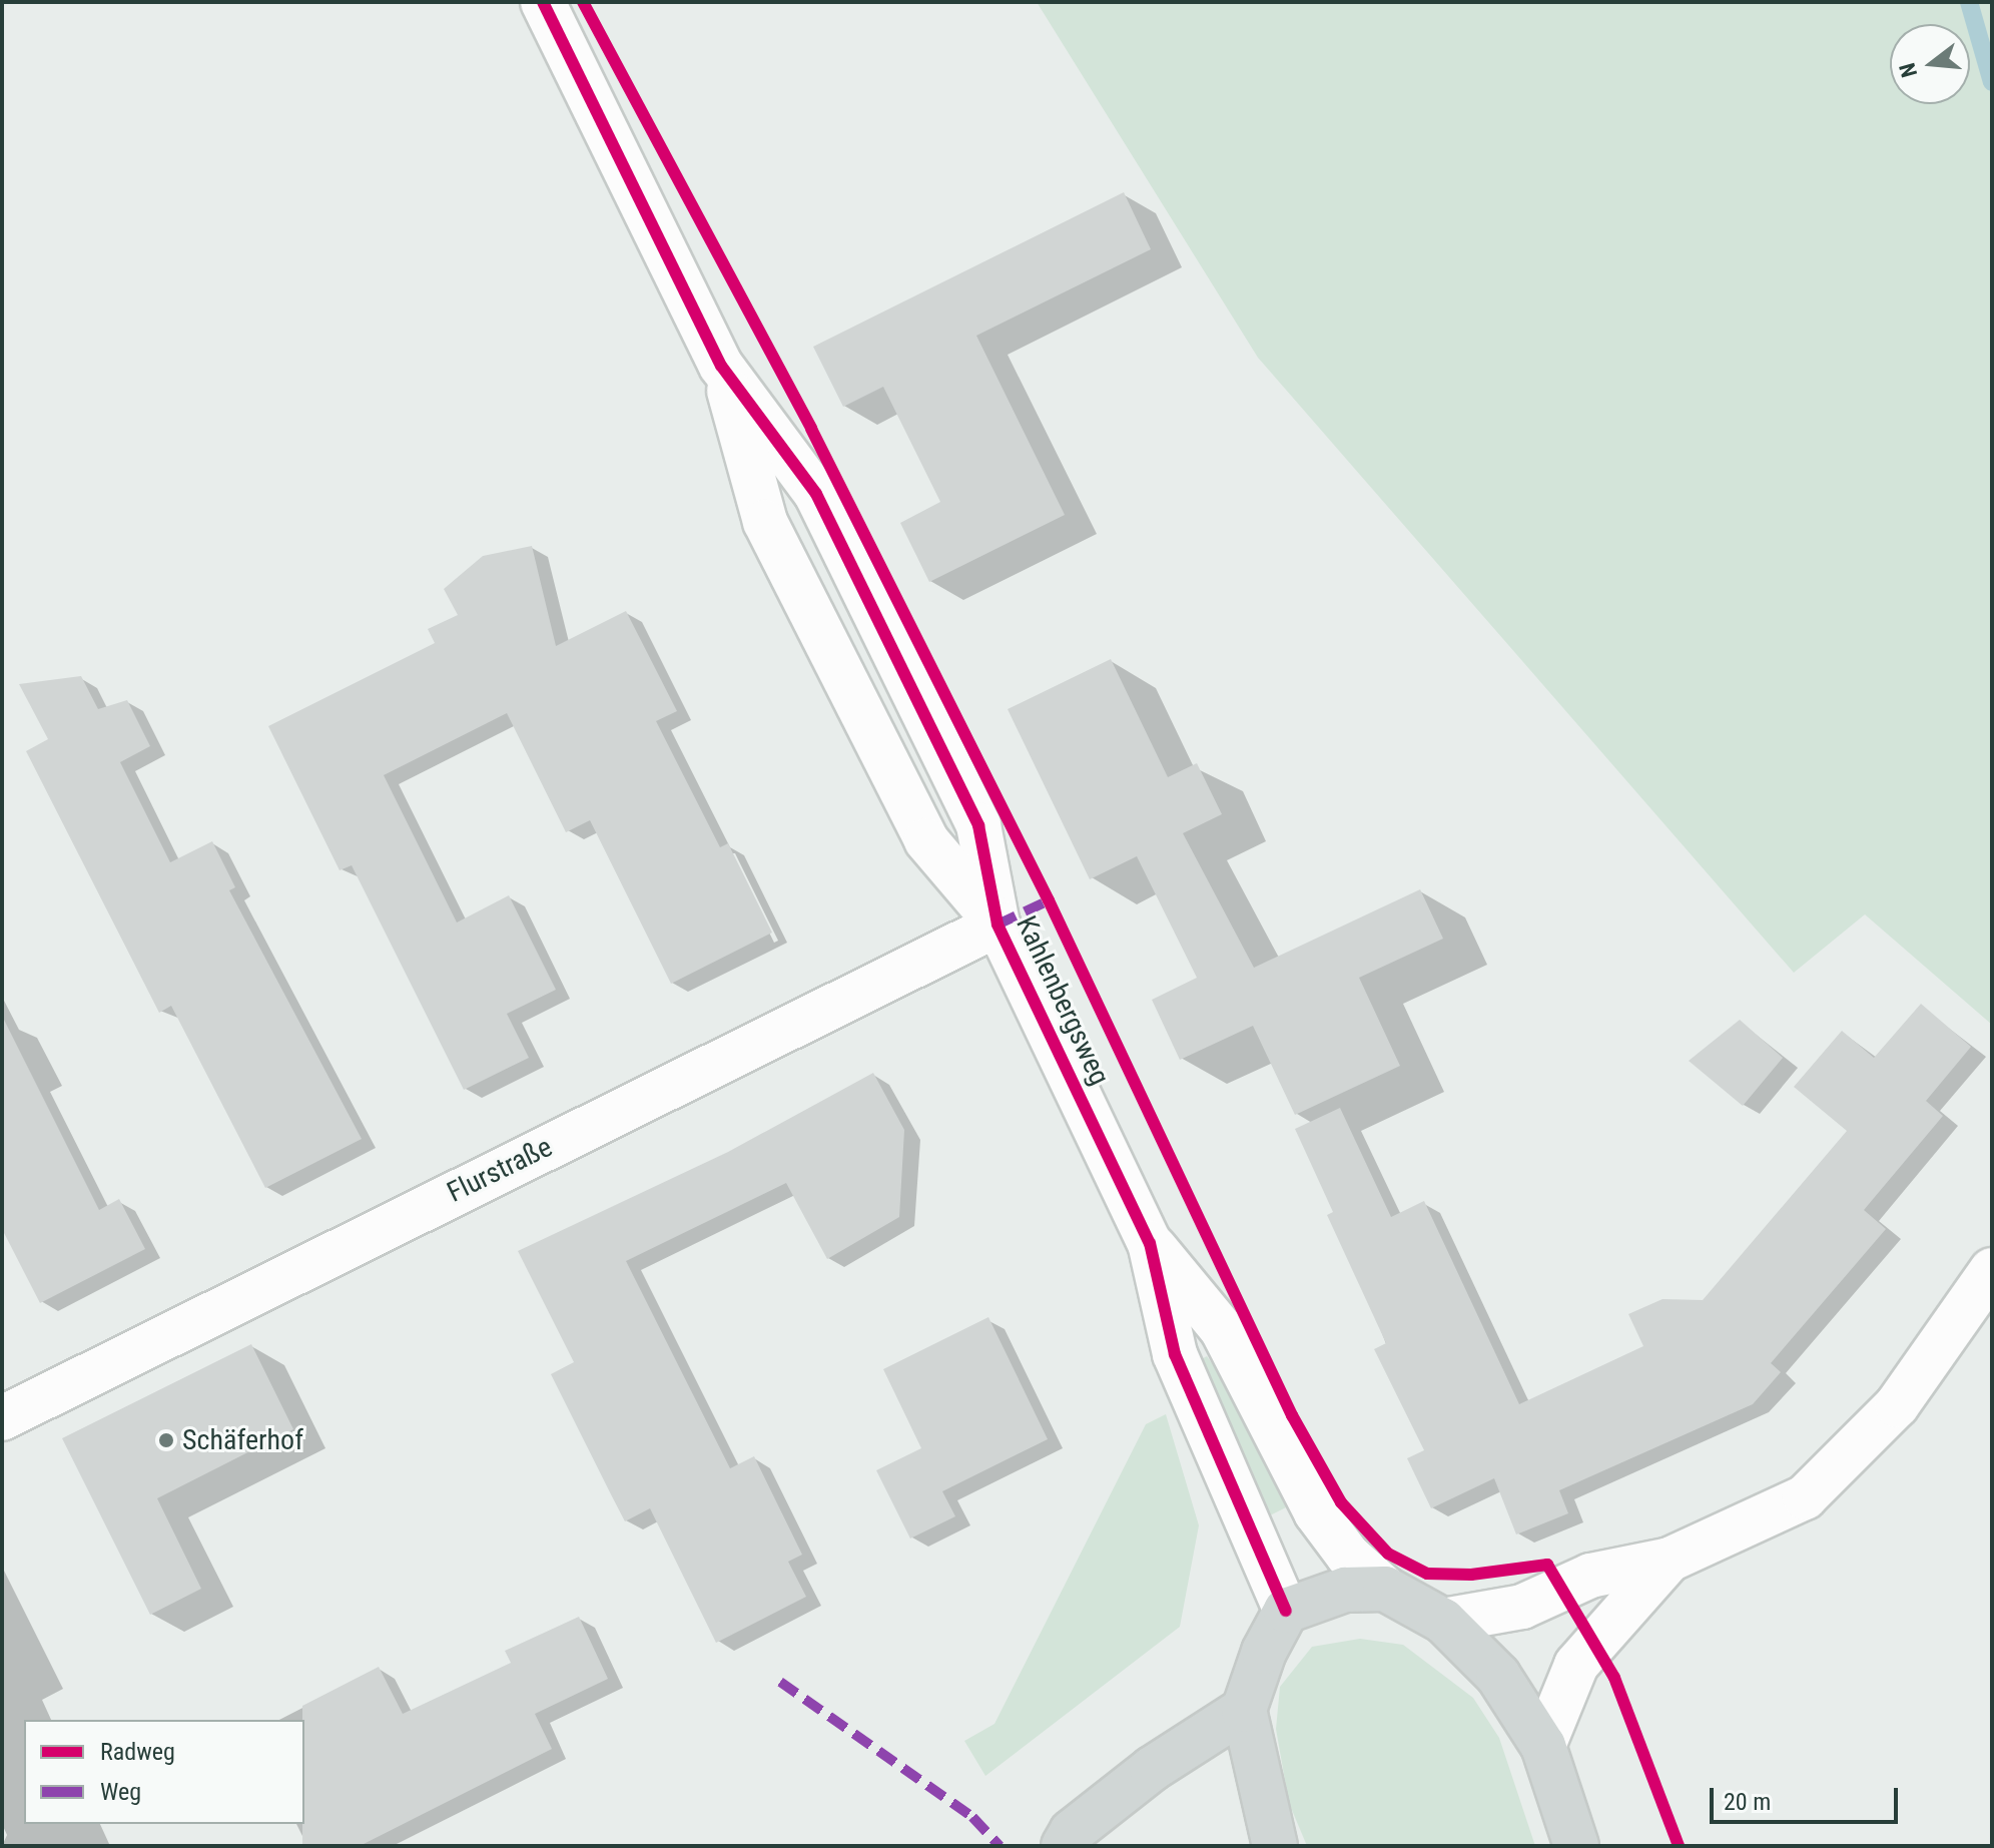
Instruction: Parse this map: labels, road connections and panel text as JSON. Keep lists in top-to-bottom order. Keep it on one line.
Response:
{"streets":{"main road":["Kahlenbergsweg"],"street":["Flurstraße"]},"crossings":[["Kahlenbergsweg","Flurstraße"]],"places":["Schäferhof"],"legend":["Radweg","Weg"],"scale_bar":"20 m","north":"left"}
